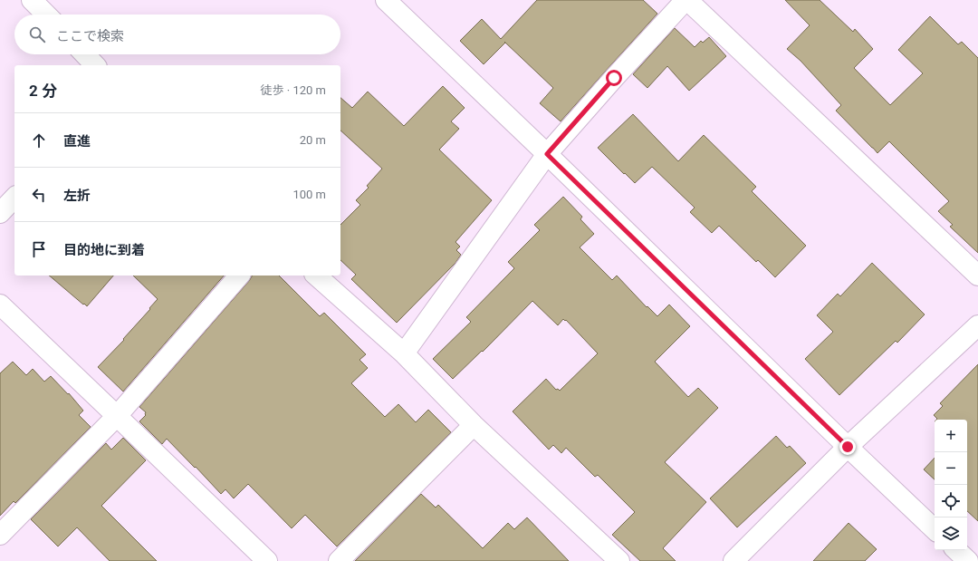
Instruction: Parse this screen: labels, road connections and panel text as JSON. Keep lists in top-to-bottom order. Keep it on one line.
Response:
{"page":{"search":"ここで検索","heading":["2 分","徒歩 · 120 m"],"list":[["直進","20 m"],["左折","100 m"],"目的地に到着"],"map_buttons":["+","−"]}}
